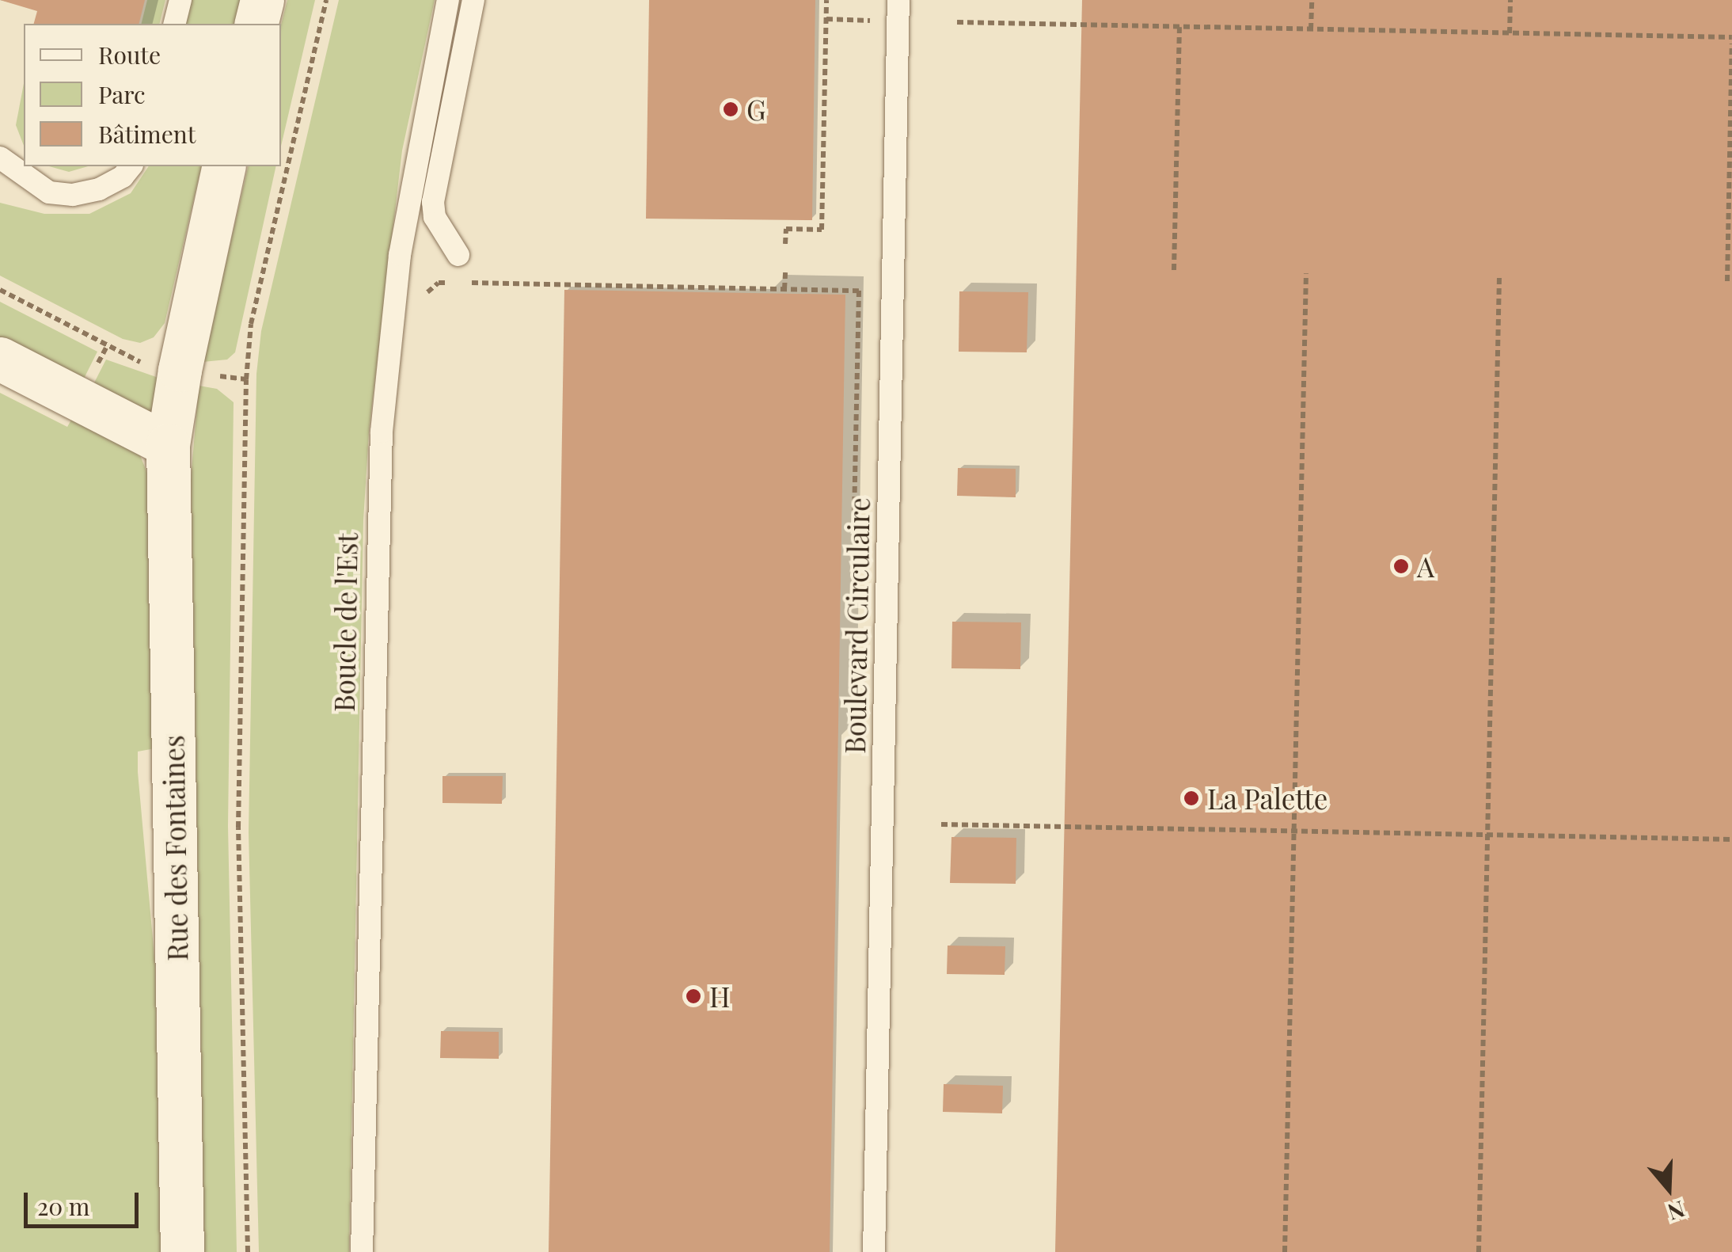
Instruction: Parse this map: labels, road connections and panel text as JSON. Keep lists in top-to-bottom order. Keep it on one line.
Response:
{"streets":{"street":["Rue des Fontaines"],"lane":["Boucle de l'Est","Boulevard Circulaire"]},"places":["G","A","La Palette","H"],"legend":["Route","Parc","Bâtiment"],"scale_bar":"20 m","north":"bottom"}
